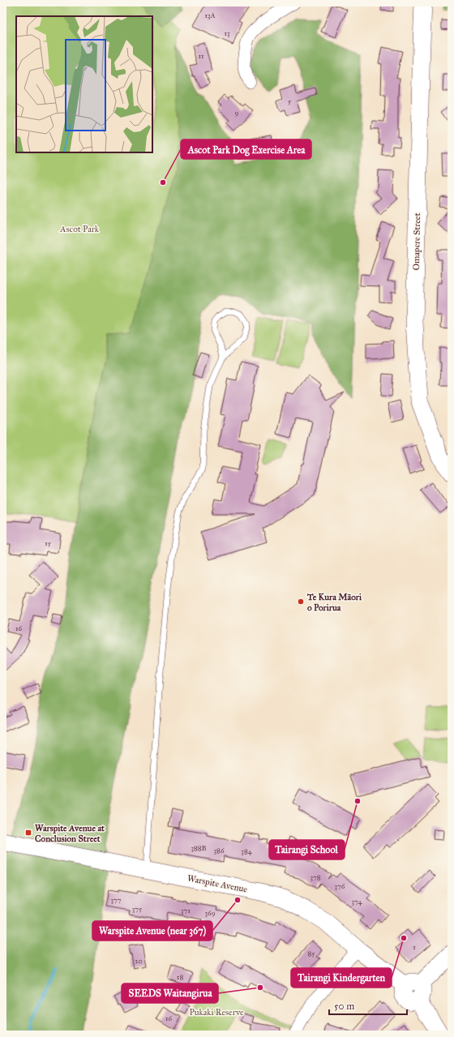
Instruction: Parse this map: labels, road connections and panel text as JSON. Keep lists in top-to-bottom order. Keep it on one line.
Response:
{"streets":{"main road":["Omapere Street","Warspite Avenue"]},"parks":["Ascot Park","Pukaki Reserve"],"places":{"other":["Ascot Park Dog Exercise Area","Te Kura Māori o Porirua","Tairangi School","Warspite Avenue (near 367)","Tairangi Kindergarten","SEEDS Waitangirua"],"transit":["Warspite Avenue at Conclusion Street"]},"house_numbers":["13A","13","11","5","9","15","16","388B","386","384","378","376","377","374","375","371","369","1","85","20","18","16"],"scale_bar":"50 m"}
